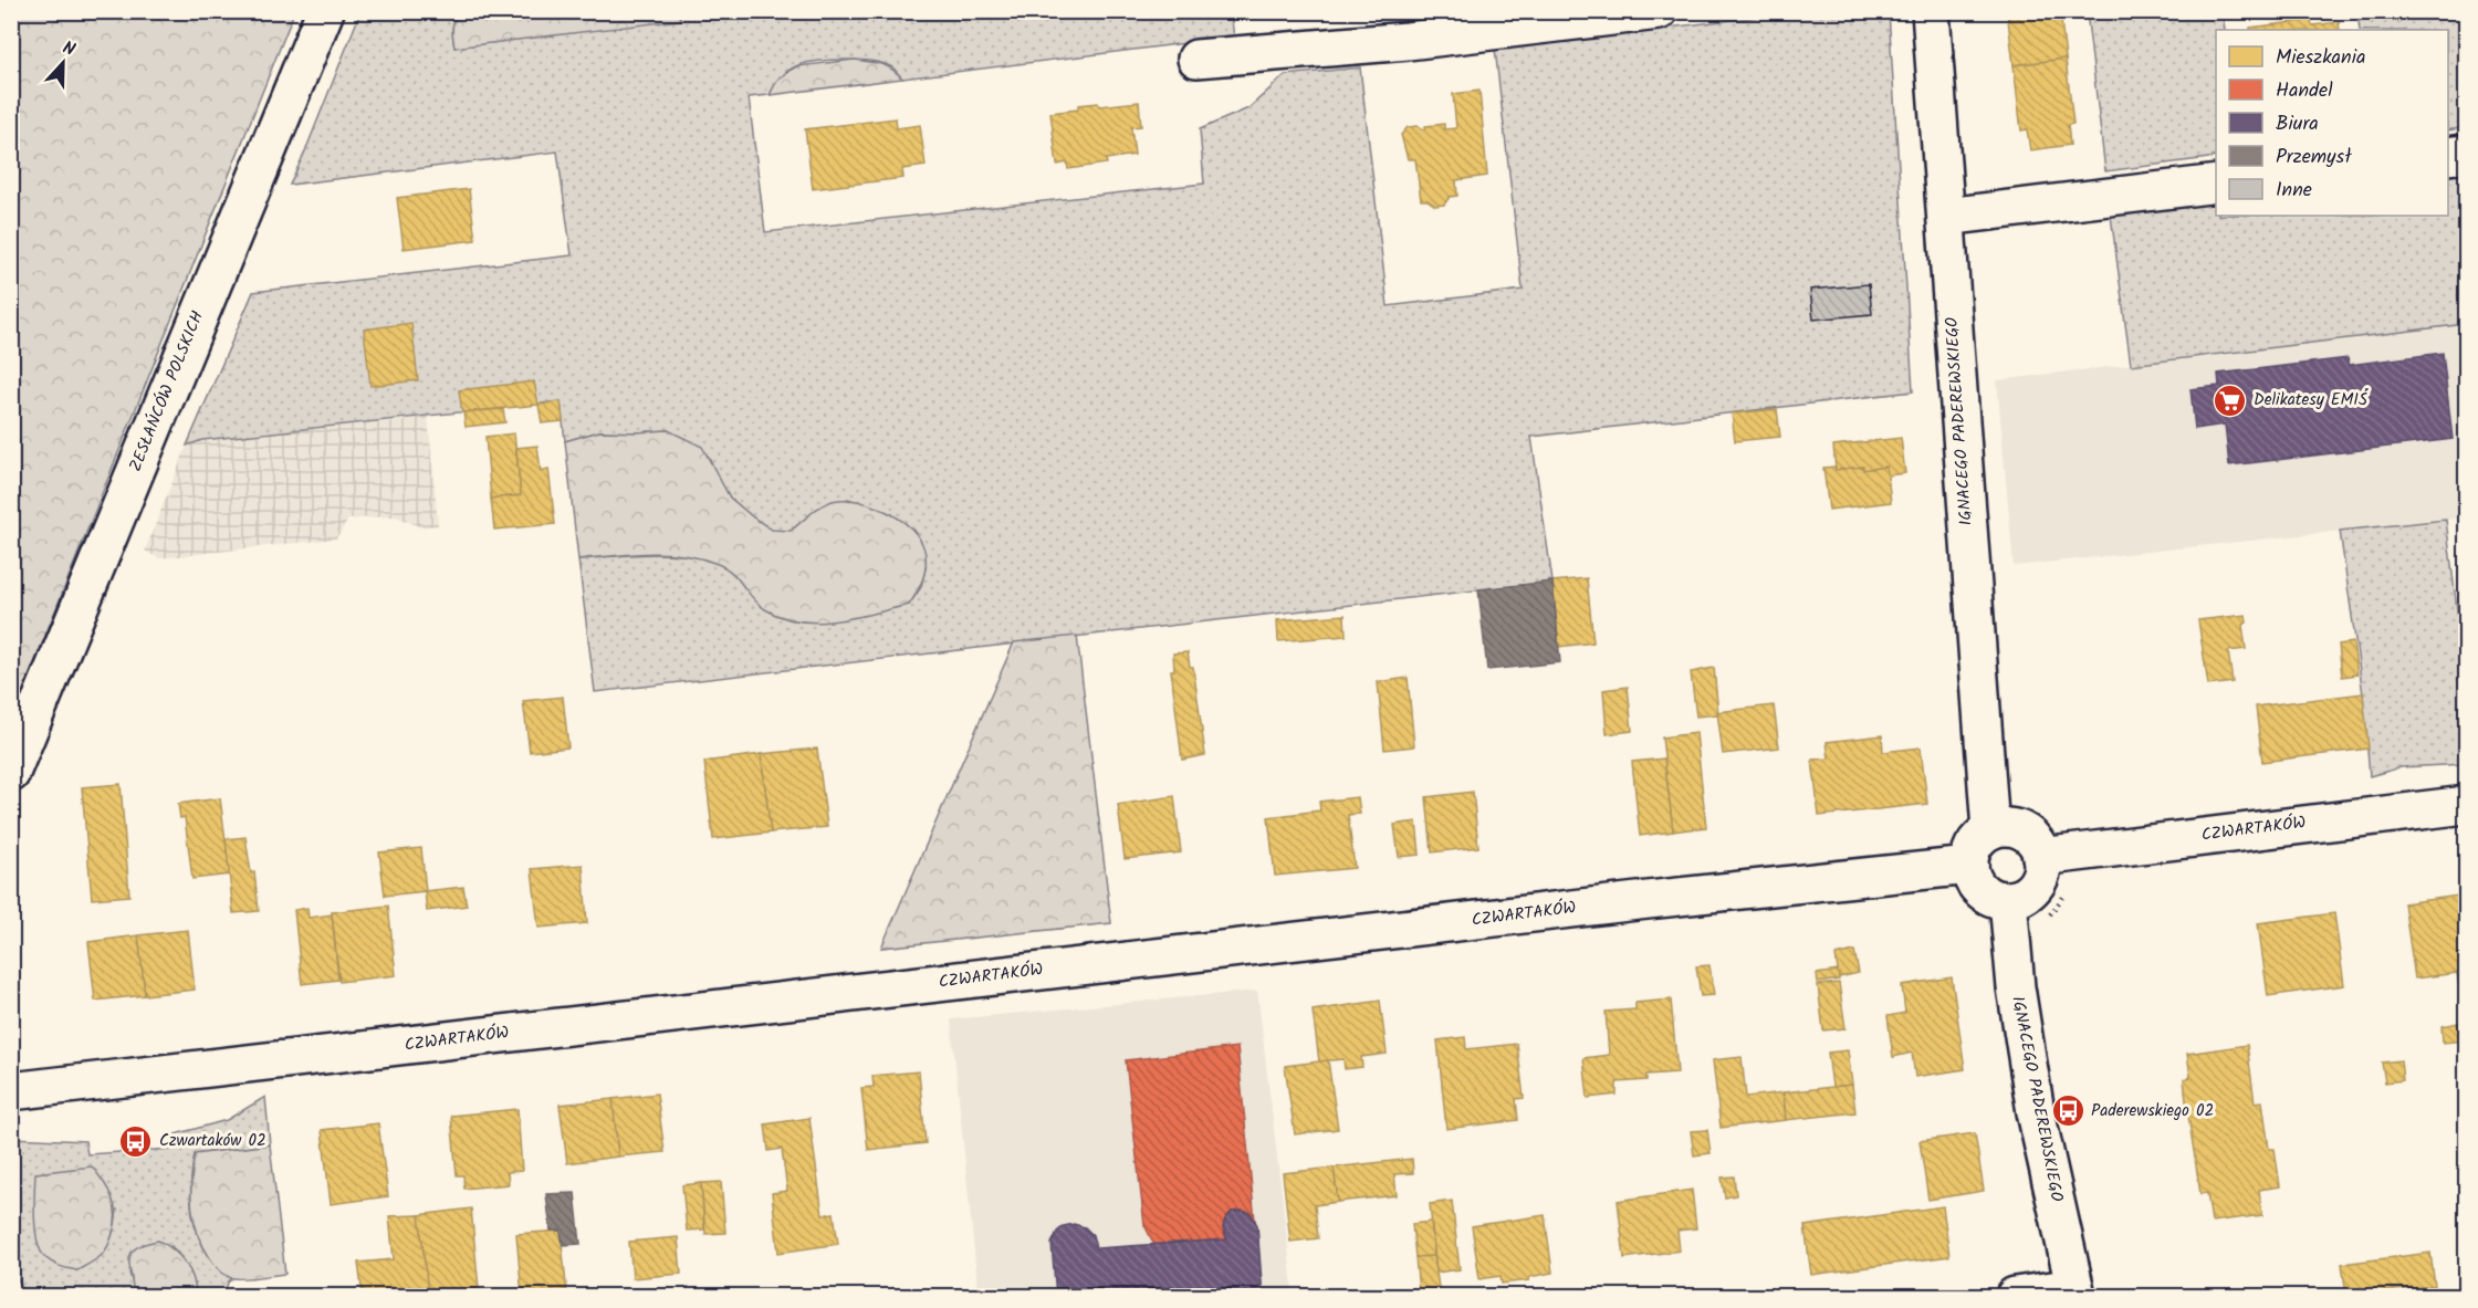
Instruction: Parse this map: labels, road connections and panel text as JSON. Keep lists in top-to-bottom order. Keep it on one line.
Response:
{"streets":{"street":["ZESŁAŃCÓW POLSKICH","IGNACEGO PADEREWSKIEGO","CZWARTAKÓW"]},"crossings":[["IGNACEGO PADEREWSKIEGO","CZWARTAKÓW"]],"places":{"supermarket":["Delikatesy EMIŚ"],"bus stop":["Paderewskiego 02","Czwartaków 02"]},"legend":["Mieszkania","Handel","Biura","Przemysł","Inne"],"north":"top"}
